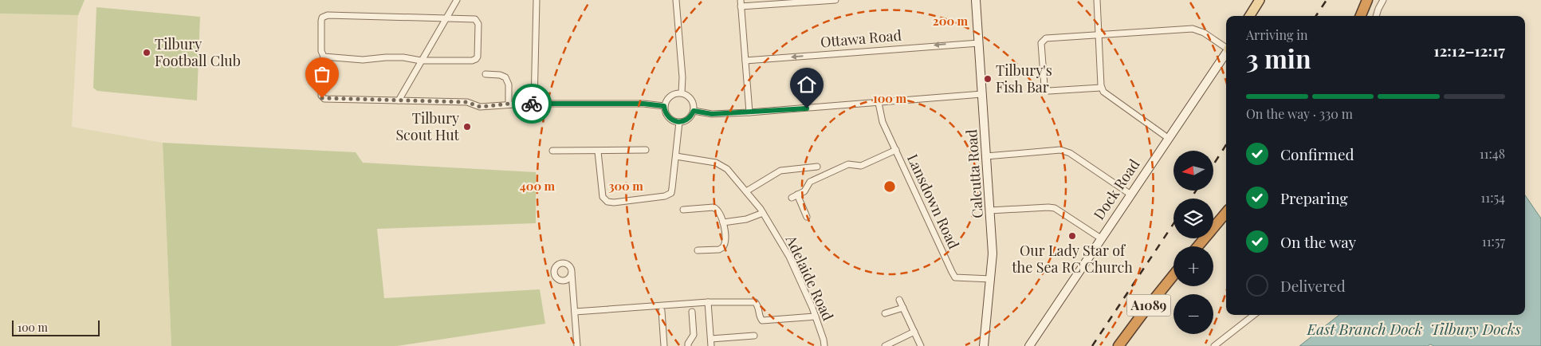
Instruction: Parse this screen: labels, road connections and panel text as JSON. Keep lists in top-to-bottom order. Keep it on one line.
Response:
{"streets":{"highway":["A1089"],"street":["Ottawa Road","Calcutta Road","Dock Road","Lansdown Road","Adelaide Road"]},"crossings":[["Ottawa Road","Calcutta Road"],["Calcutta Road","Lansdown Road"]],"one_way":["Ottawa Road"],"water":["East Branch Dock","Tilbury Docks"],"places":["Tilbury Football Club","Tilbury's Fish Bar","Tilbury Scout Hut","Our Lady Star of the Sea RC Church"],"scale_bar":"100 m","north":"left","page":{"heading":["3 min","Arriving in","12:12–12:17"],"bar":"On the way · 330 m","list":[["Confirmed","11:48"],["Preparing","11:54"],["On the way","11:57"],"Delivered"],"map_buttons":["+","−"],"scale":"100 m"},"rings":["200 m","100 m","300 m","400 m"]}
